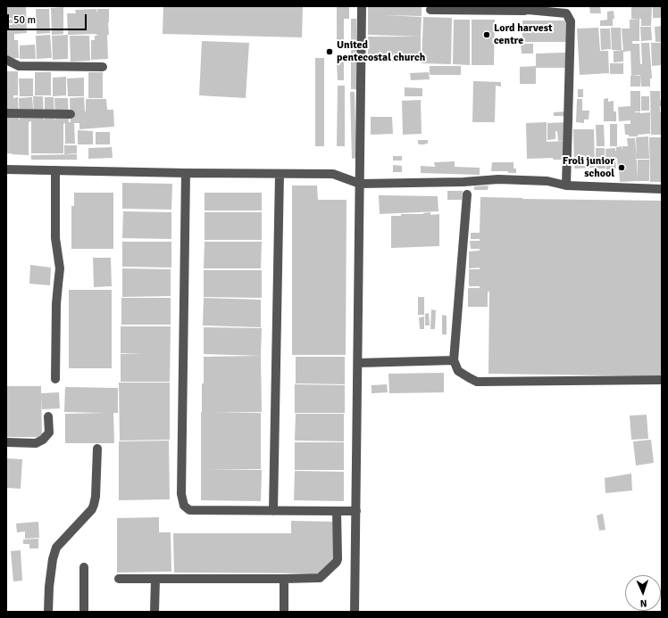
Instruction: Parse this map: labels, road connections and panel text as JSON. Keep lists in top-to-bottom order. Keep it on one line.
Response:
{"places":["Lord harvest centre","United pentecostal church","Froli junior school"],"scale_bar":"50 m","north":"bottom"}
